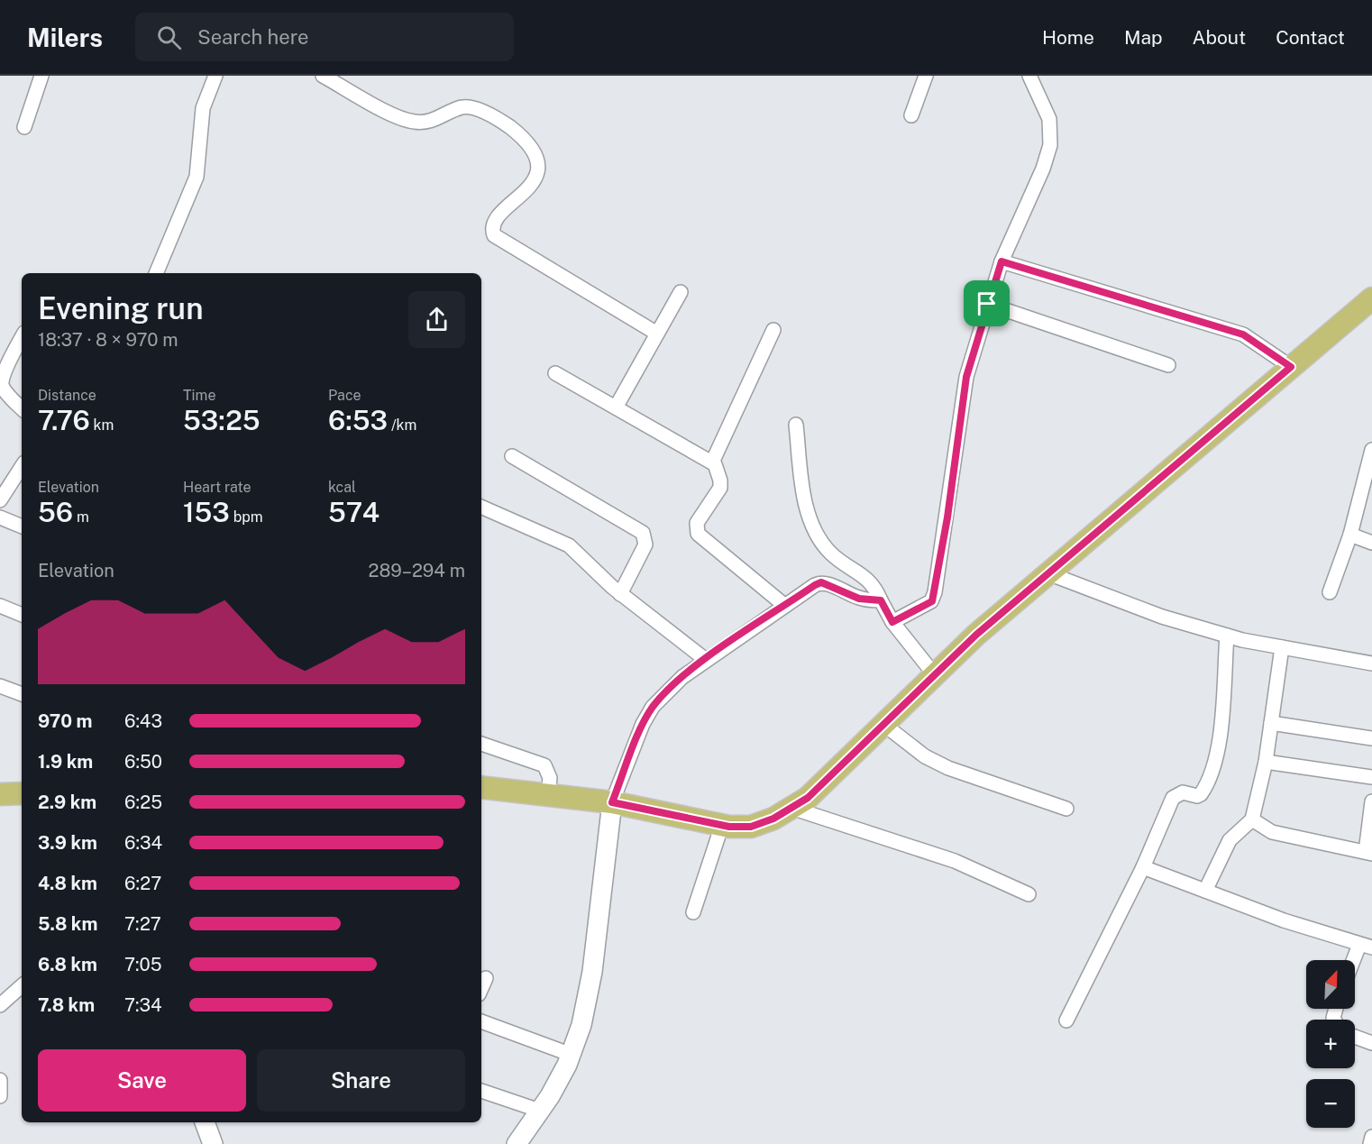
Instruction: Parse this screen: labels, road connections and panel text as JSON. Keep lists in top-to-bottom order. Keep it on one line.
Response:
{"north":"top right","page":{"header":"Milers","search":"Search here","nav":["Home","Map","About","Contact"],"heading":["Evening run","18:37 · 8 × 970 m"],"stats":[["Distance","7.76 km"],["Time","53:25"],["Pace","6:53 /km"],["Elevation","56 m"],["Heart rate","153 bpm"],["kcal","574"]],"chart":["Elevation","289–294 m"],"list":[{"name":"970 m","note":"6:43"},{"name":"1.9 km","note":"6:50"},{"name":"2.9 km","note":"6:25"},{"name":"3.9 km","note":"6:34"},{"name":"4.8 km","note":"6:27"},{"name":"5.8 km","note":"7:27"},{"name":"6.8 km","note":"7:05"},{"name":"7.8 km","note":"7:34"}],"map_buttons":["+","−"],"buttons":["Save","Share"]}}
